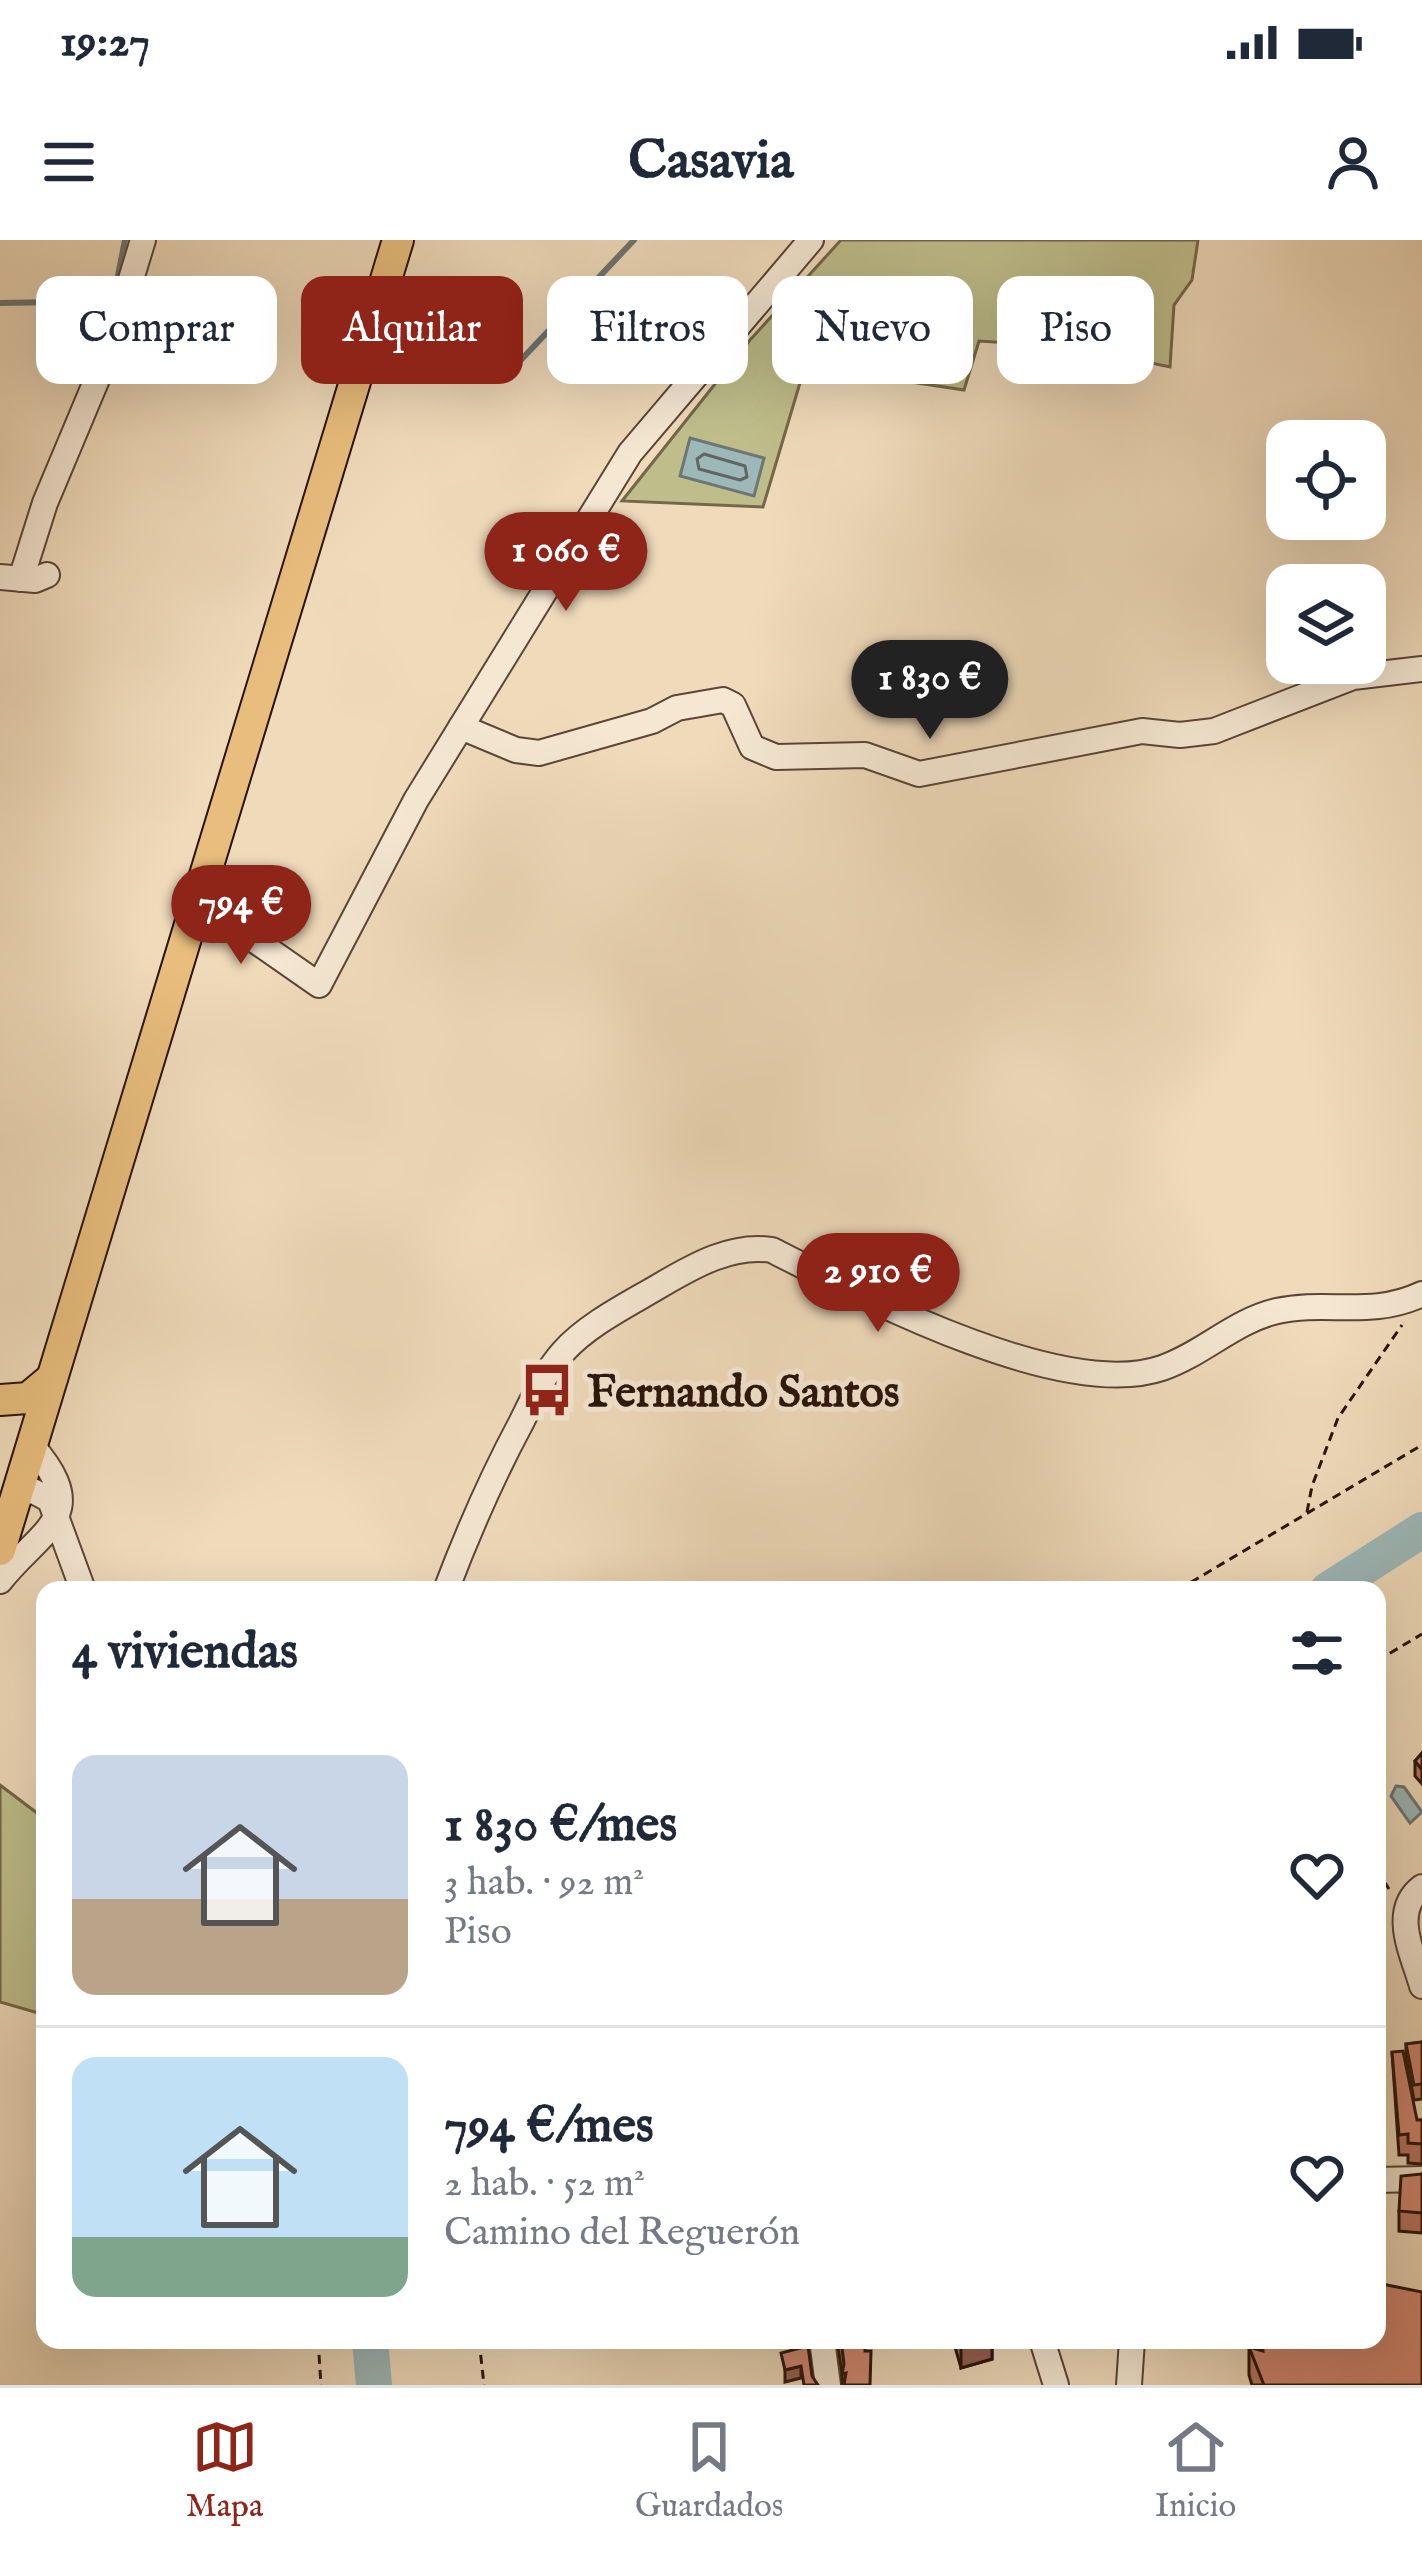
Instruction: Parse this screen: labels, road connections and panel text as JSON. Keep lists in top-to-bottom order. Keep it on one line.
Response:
{"places":{"bus stop":["Fernando Santos"]},"page":{"status":"19:27","header":"Casavia","chip":["Comprar","Alquilar","Filtros","Nuevo","Piso"],"price":["1 060 €","1 830 €","794 €","2 910 €"],"heading":"4 viviendas","list":[{"name":"1 830 €/mes","note":"3 hab. · 92 m² · Piso"},{"name":"794 €/mes","note":"2 hab. · 52 m² · Camino del Reguerón"}],"tabs":["Mapa","Guardados","Inicio"]}}
